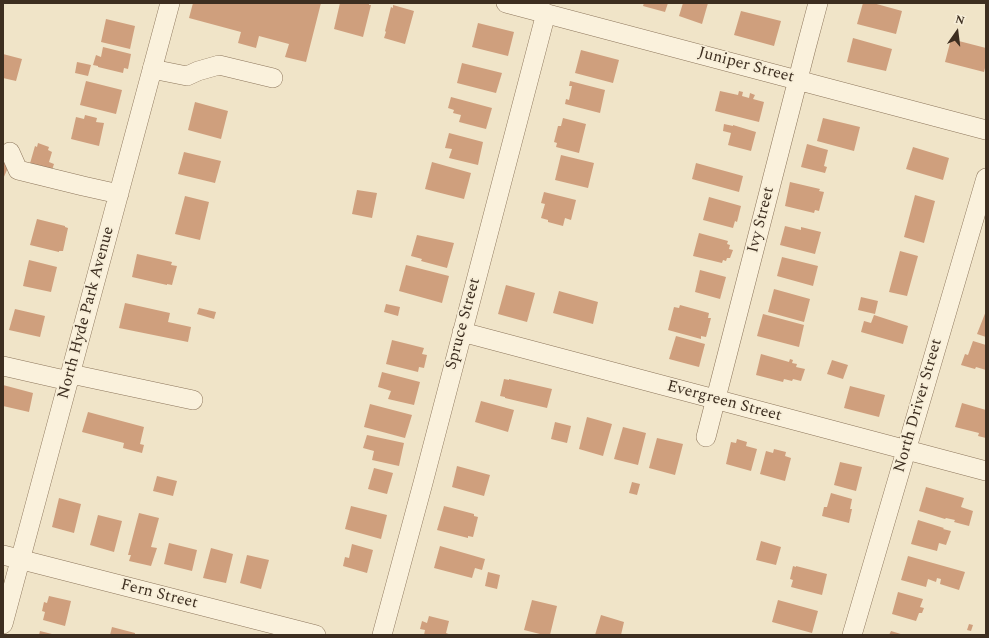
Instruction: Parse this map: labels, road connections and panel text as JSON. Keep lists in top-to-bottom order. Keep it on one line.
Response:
{"streets":{"street":["Juniper Street","Ivy Street","North Hyde Park Avenue","Spruce Street","Evergreen Street","North Driver Street","Fern Street"]},"crossings":[["Juniper Street","Ivy Street"],["Juniper Street","Spruce Street"],["Ivy Street","Evergreen Street"],["North Hyde Park Avenue","Fern Street"],["Spruce Street","Evergreen Street"],["Evergreen Street","North Driver Street"]],"north":"top"}
